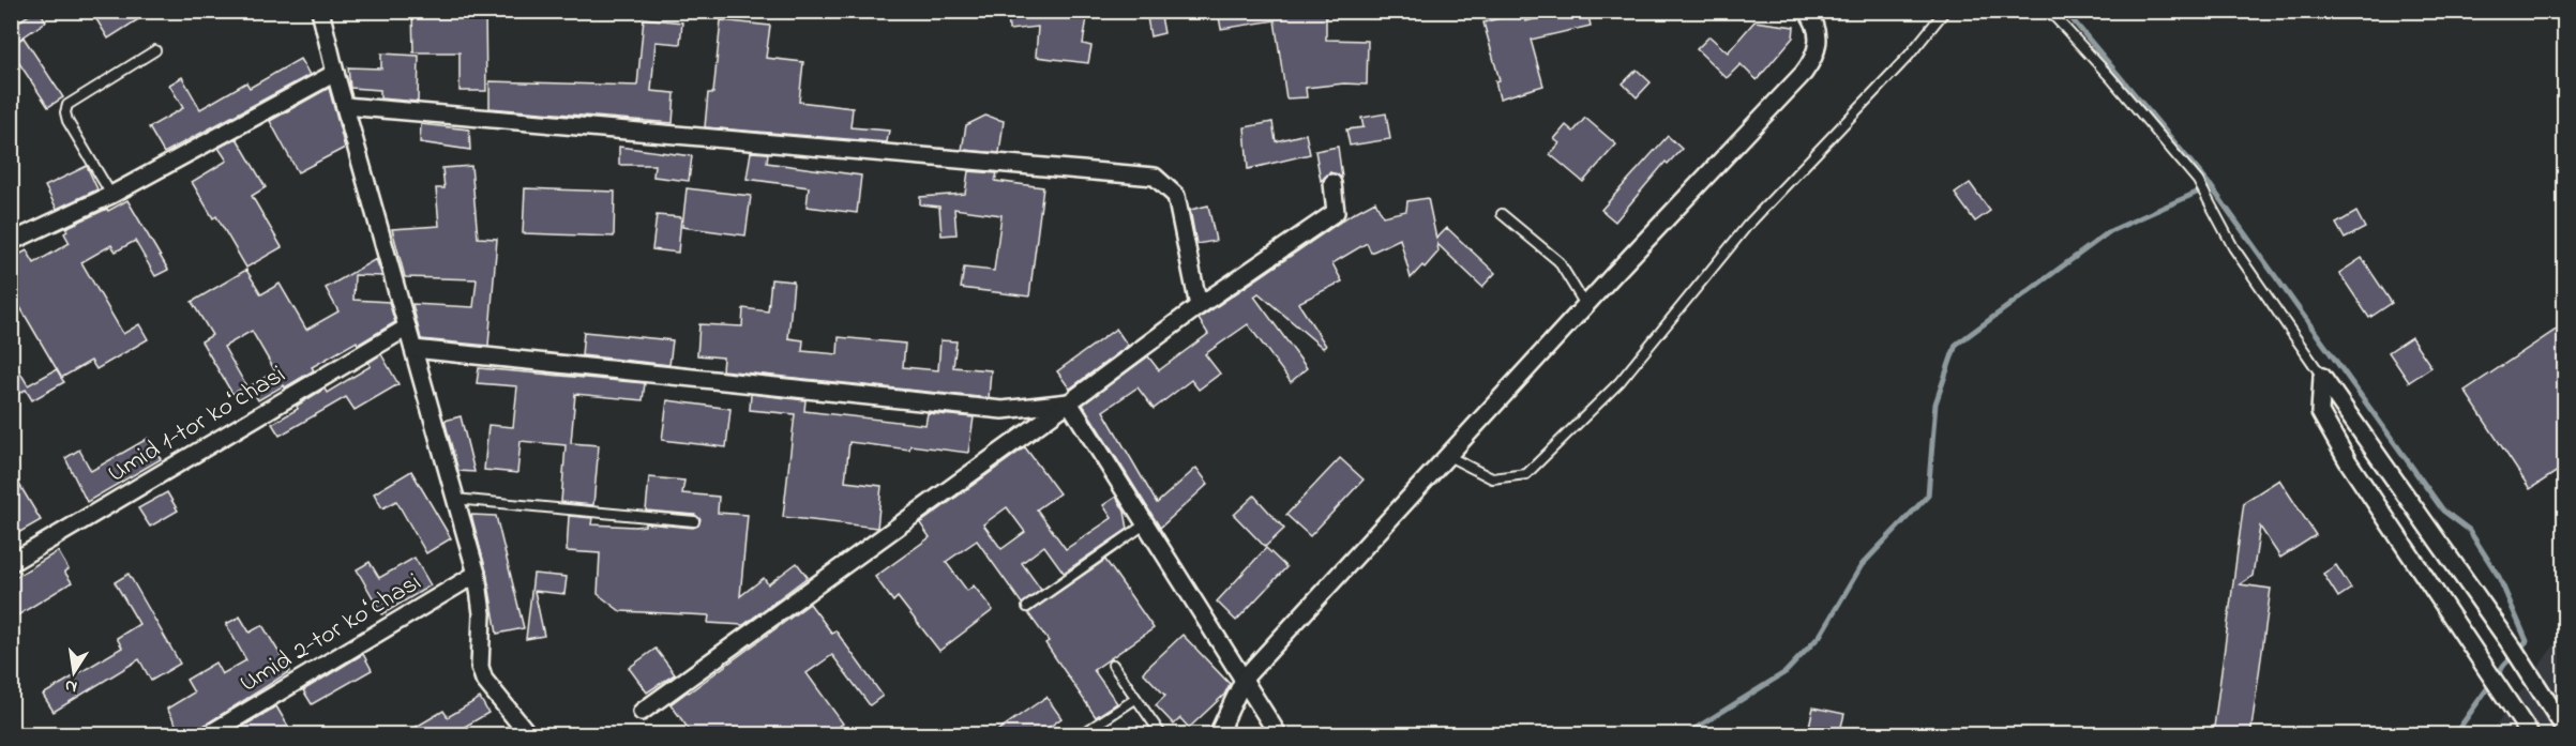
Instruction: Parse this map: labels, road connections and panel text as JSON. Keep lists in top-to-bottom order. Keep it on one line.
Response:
{"streets":{"street":["Umid 1-tor koʻchasi","Umid 2-tor koʻchasi"]},"north":"bottom"}
